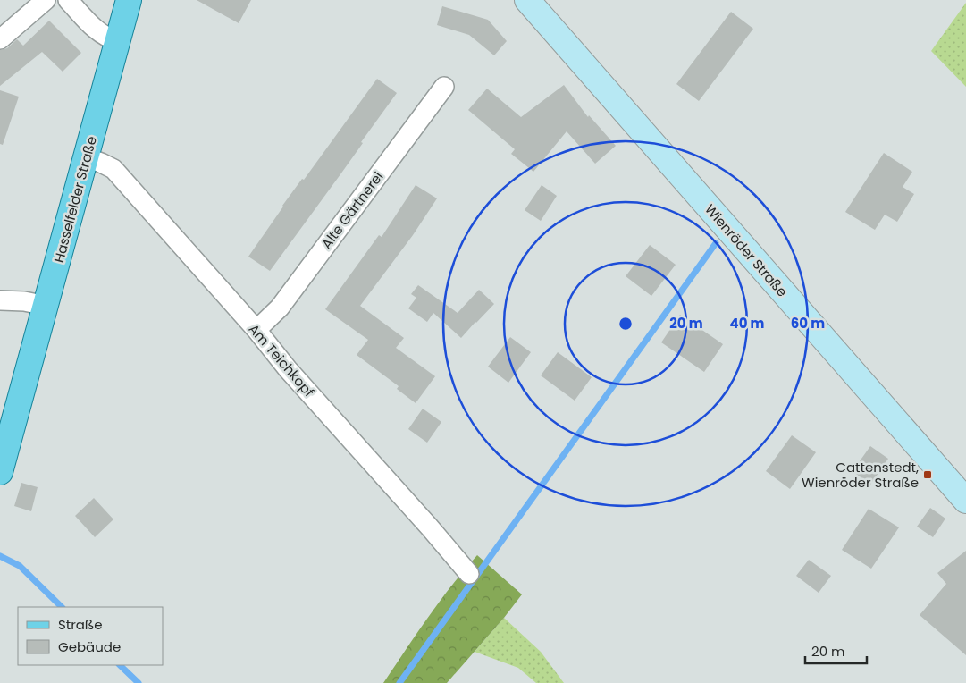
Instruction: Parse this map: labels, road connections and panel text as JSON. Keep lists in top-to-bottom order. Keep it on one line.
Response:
{"streets":{"main road":["Hasselfelder Straße","Wienröder Straße"],"street":["Alte Gärtnerei","Am Teichkopf"]},"crossings":[["Hasselfelder Straße","Am Teichkopf"],["Alte Gärtnerei","Am Teichkopf"]],"places":{"transit":["Cattenstedt, Wienröder Straße"]},"legend":["Straße","Gebäude"],"scale_bar":"20 m","rings":["20 m","40 m","60 m"]}
